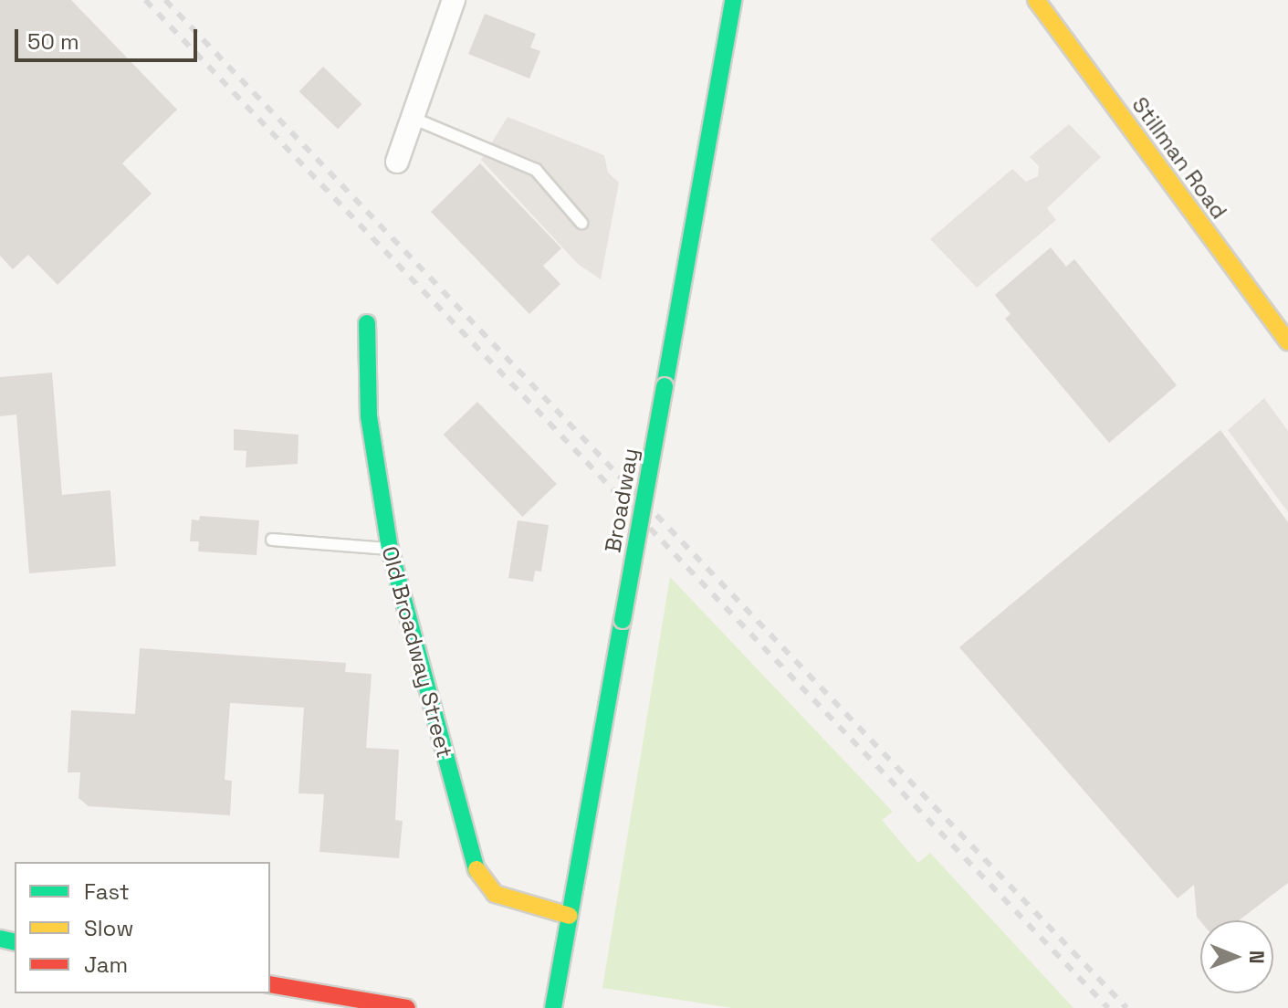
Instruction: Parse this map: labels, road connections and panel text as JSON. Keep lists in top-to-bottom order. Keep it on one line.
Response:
{"streets":{"main road":["Stillman Road","Broadway","Old Broadway Street"]},"crossings":[["Broadway","Old Broadway Street"]],"legend":["Fast","Slow","Jam"],"scale_bar":"50 m","north":"right"}
